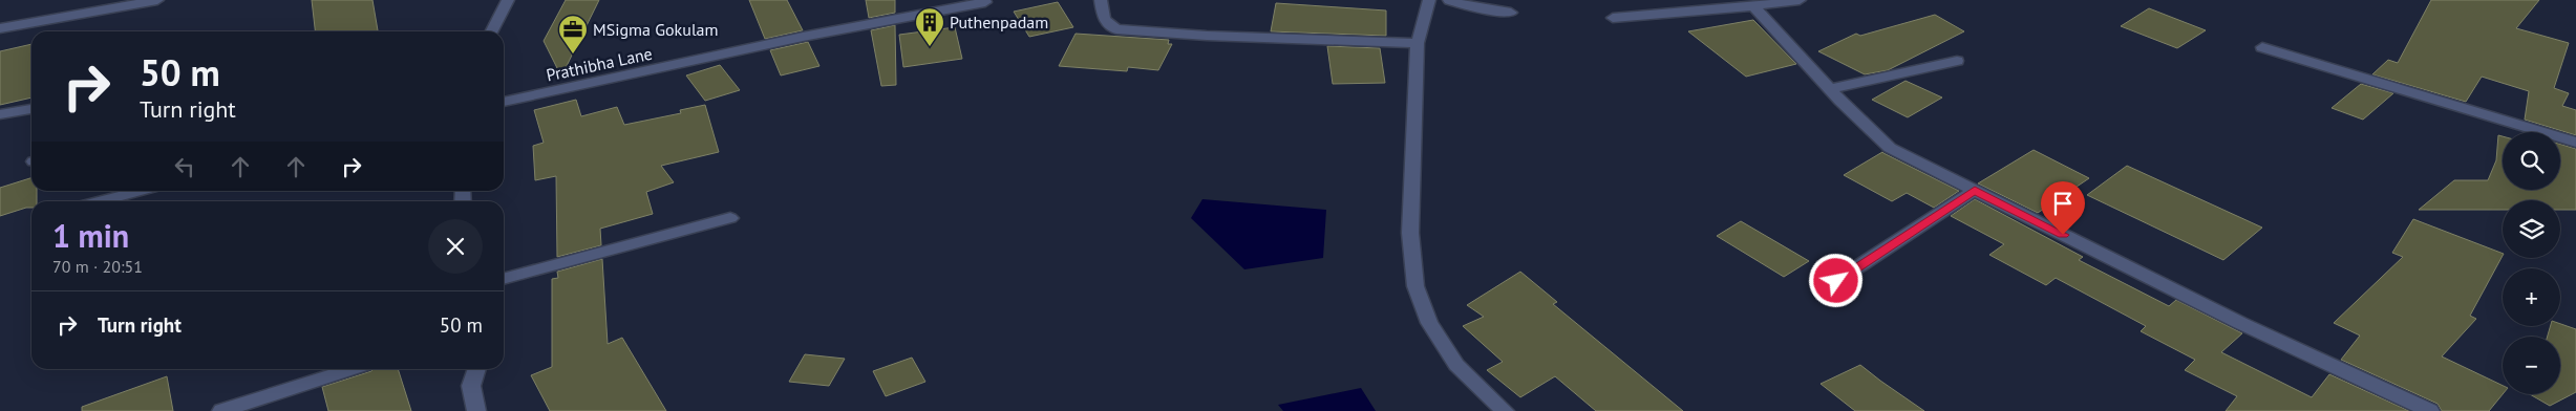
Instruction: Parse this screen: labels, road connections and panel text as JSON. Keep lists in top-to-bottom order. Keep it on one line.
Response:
{"streets":{"street":["Prathibha Lane"]},"places":{"building":["Puthenpadam"],"office":["MSigma Gokulam"]},"page":{"turn":["50 m","Turn right"],"map_buttons":["+","−"],"heading":["1 min","70 m · 20:51"],"list":[{"name":"Turn right","value":"50 m"}]}}
